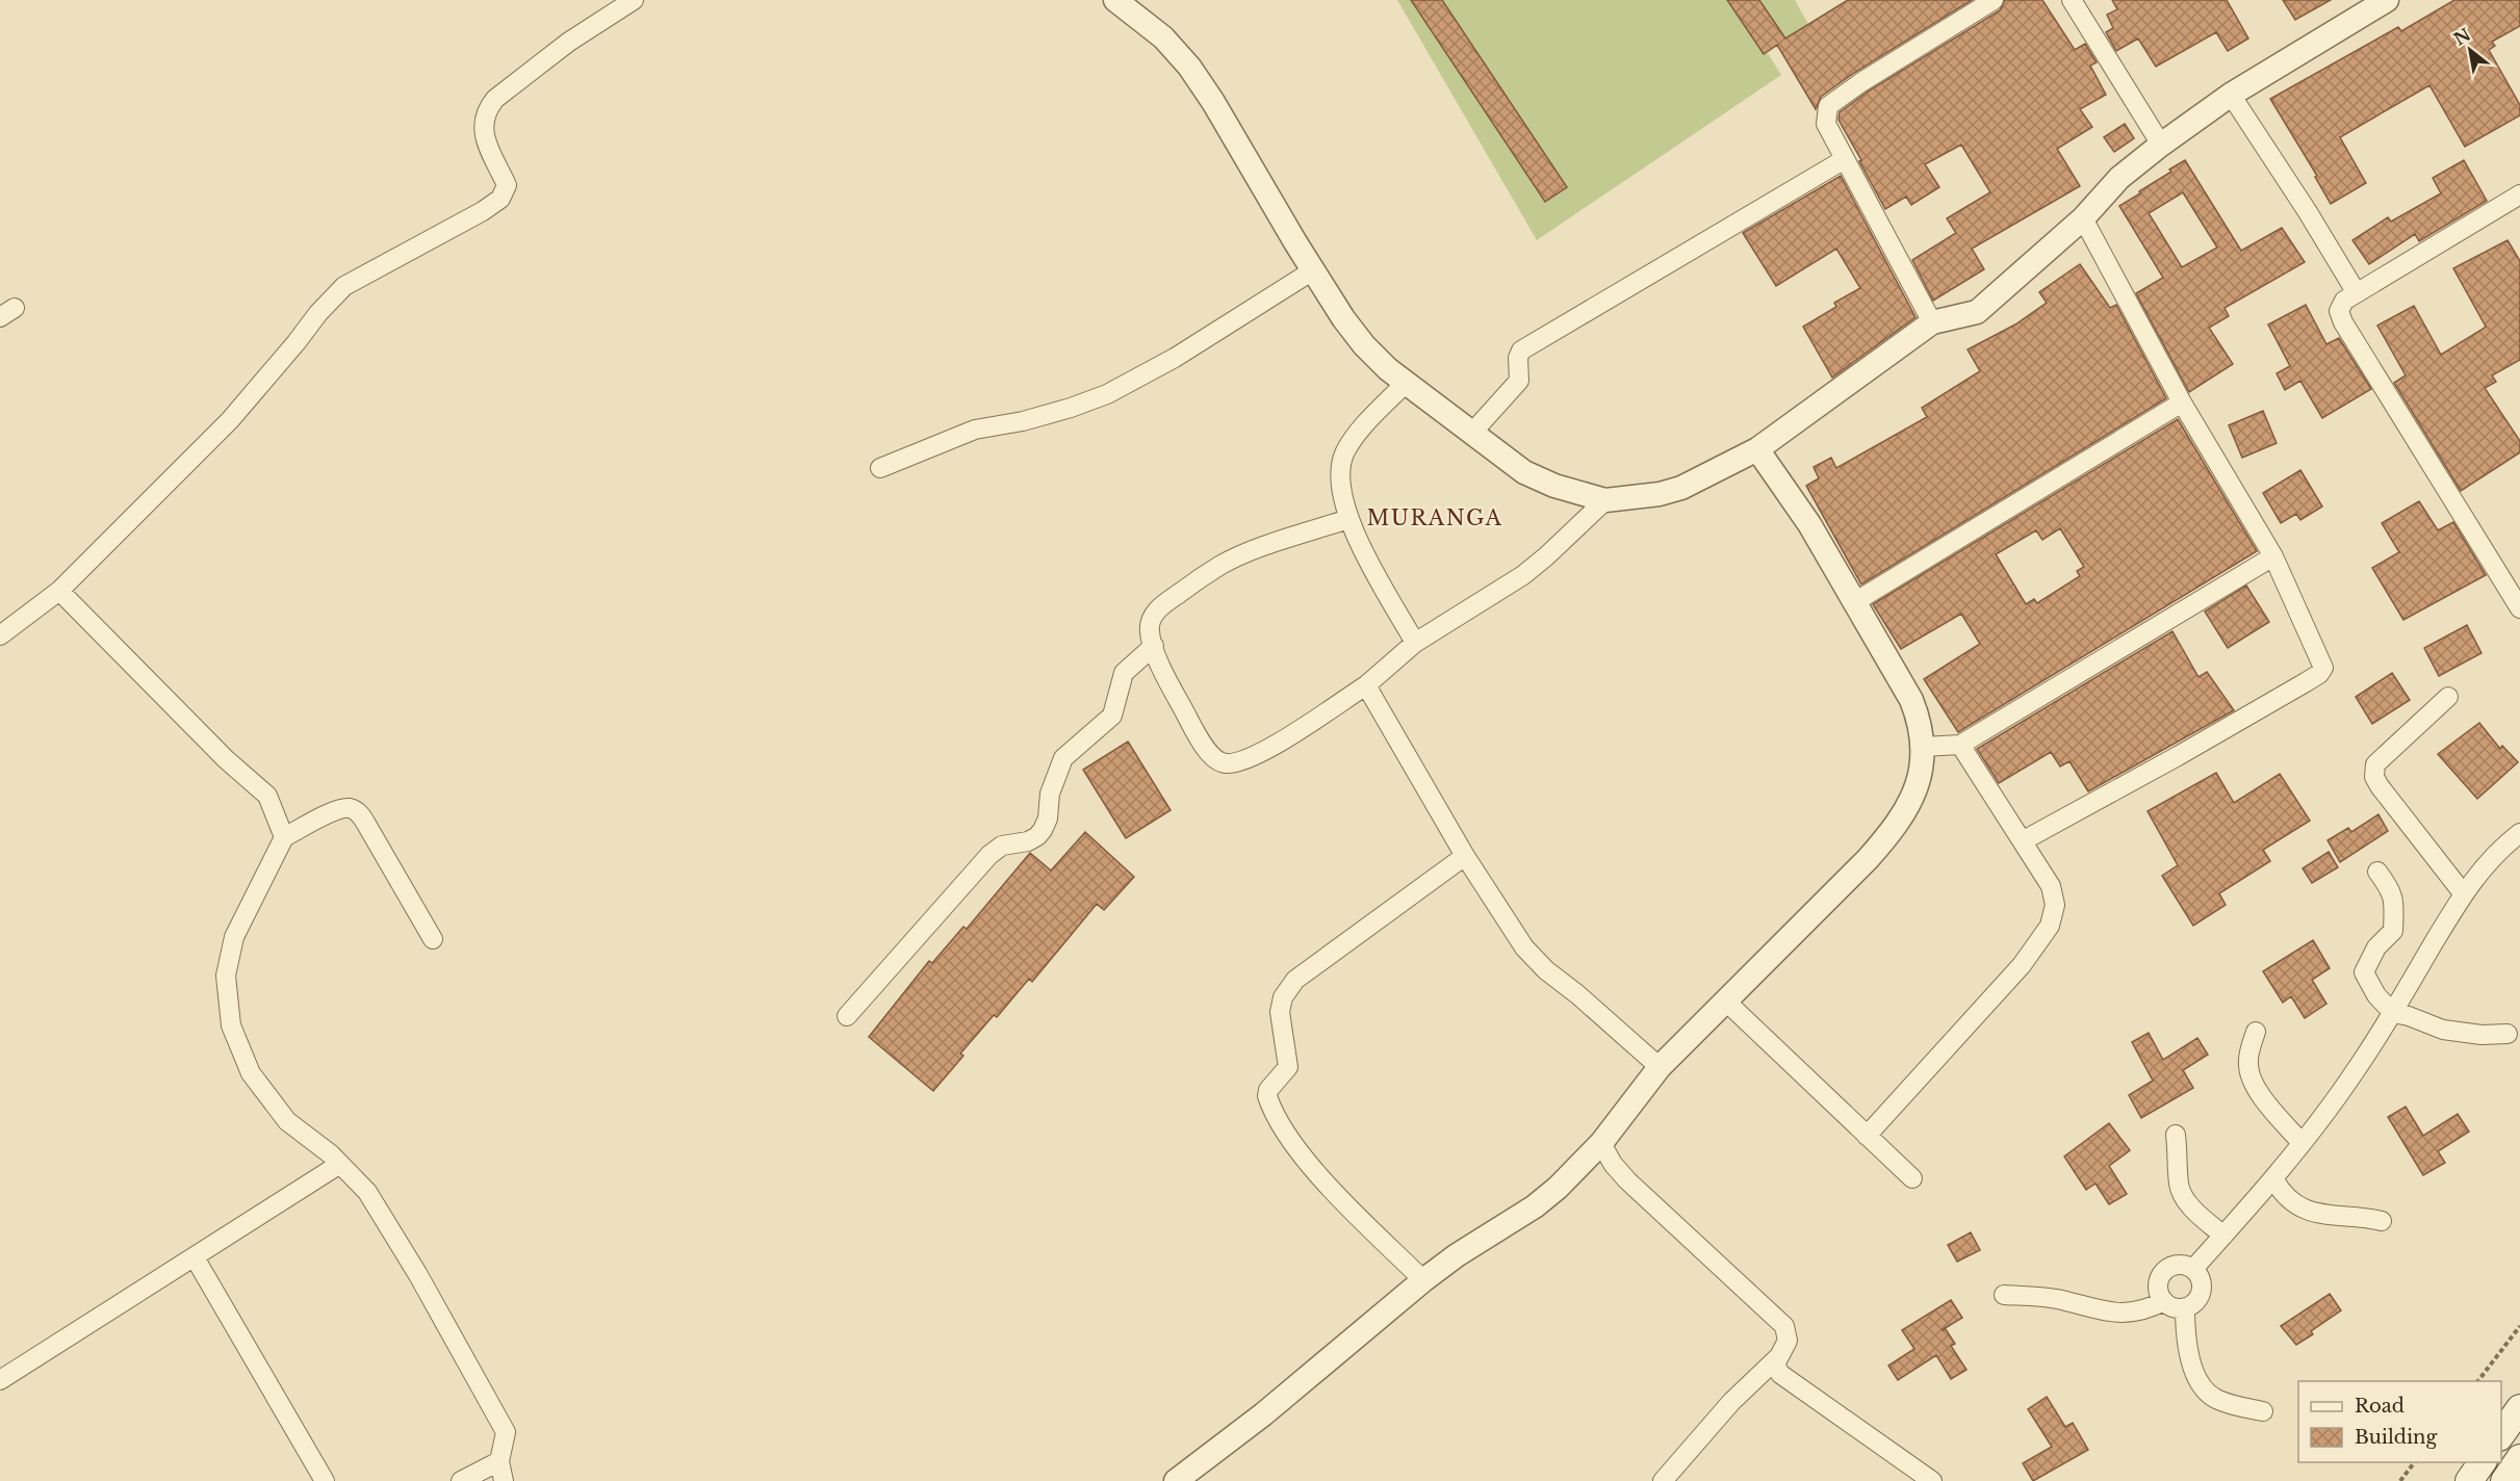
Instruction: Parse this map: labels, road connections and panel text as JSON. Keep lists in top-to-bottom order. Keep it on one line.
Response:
{"districts":["MURANGA"],"legend":["Road","Building"],"north":"top left"}
